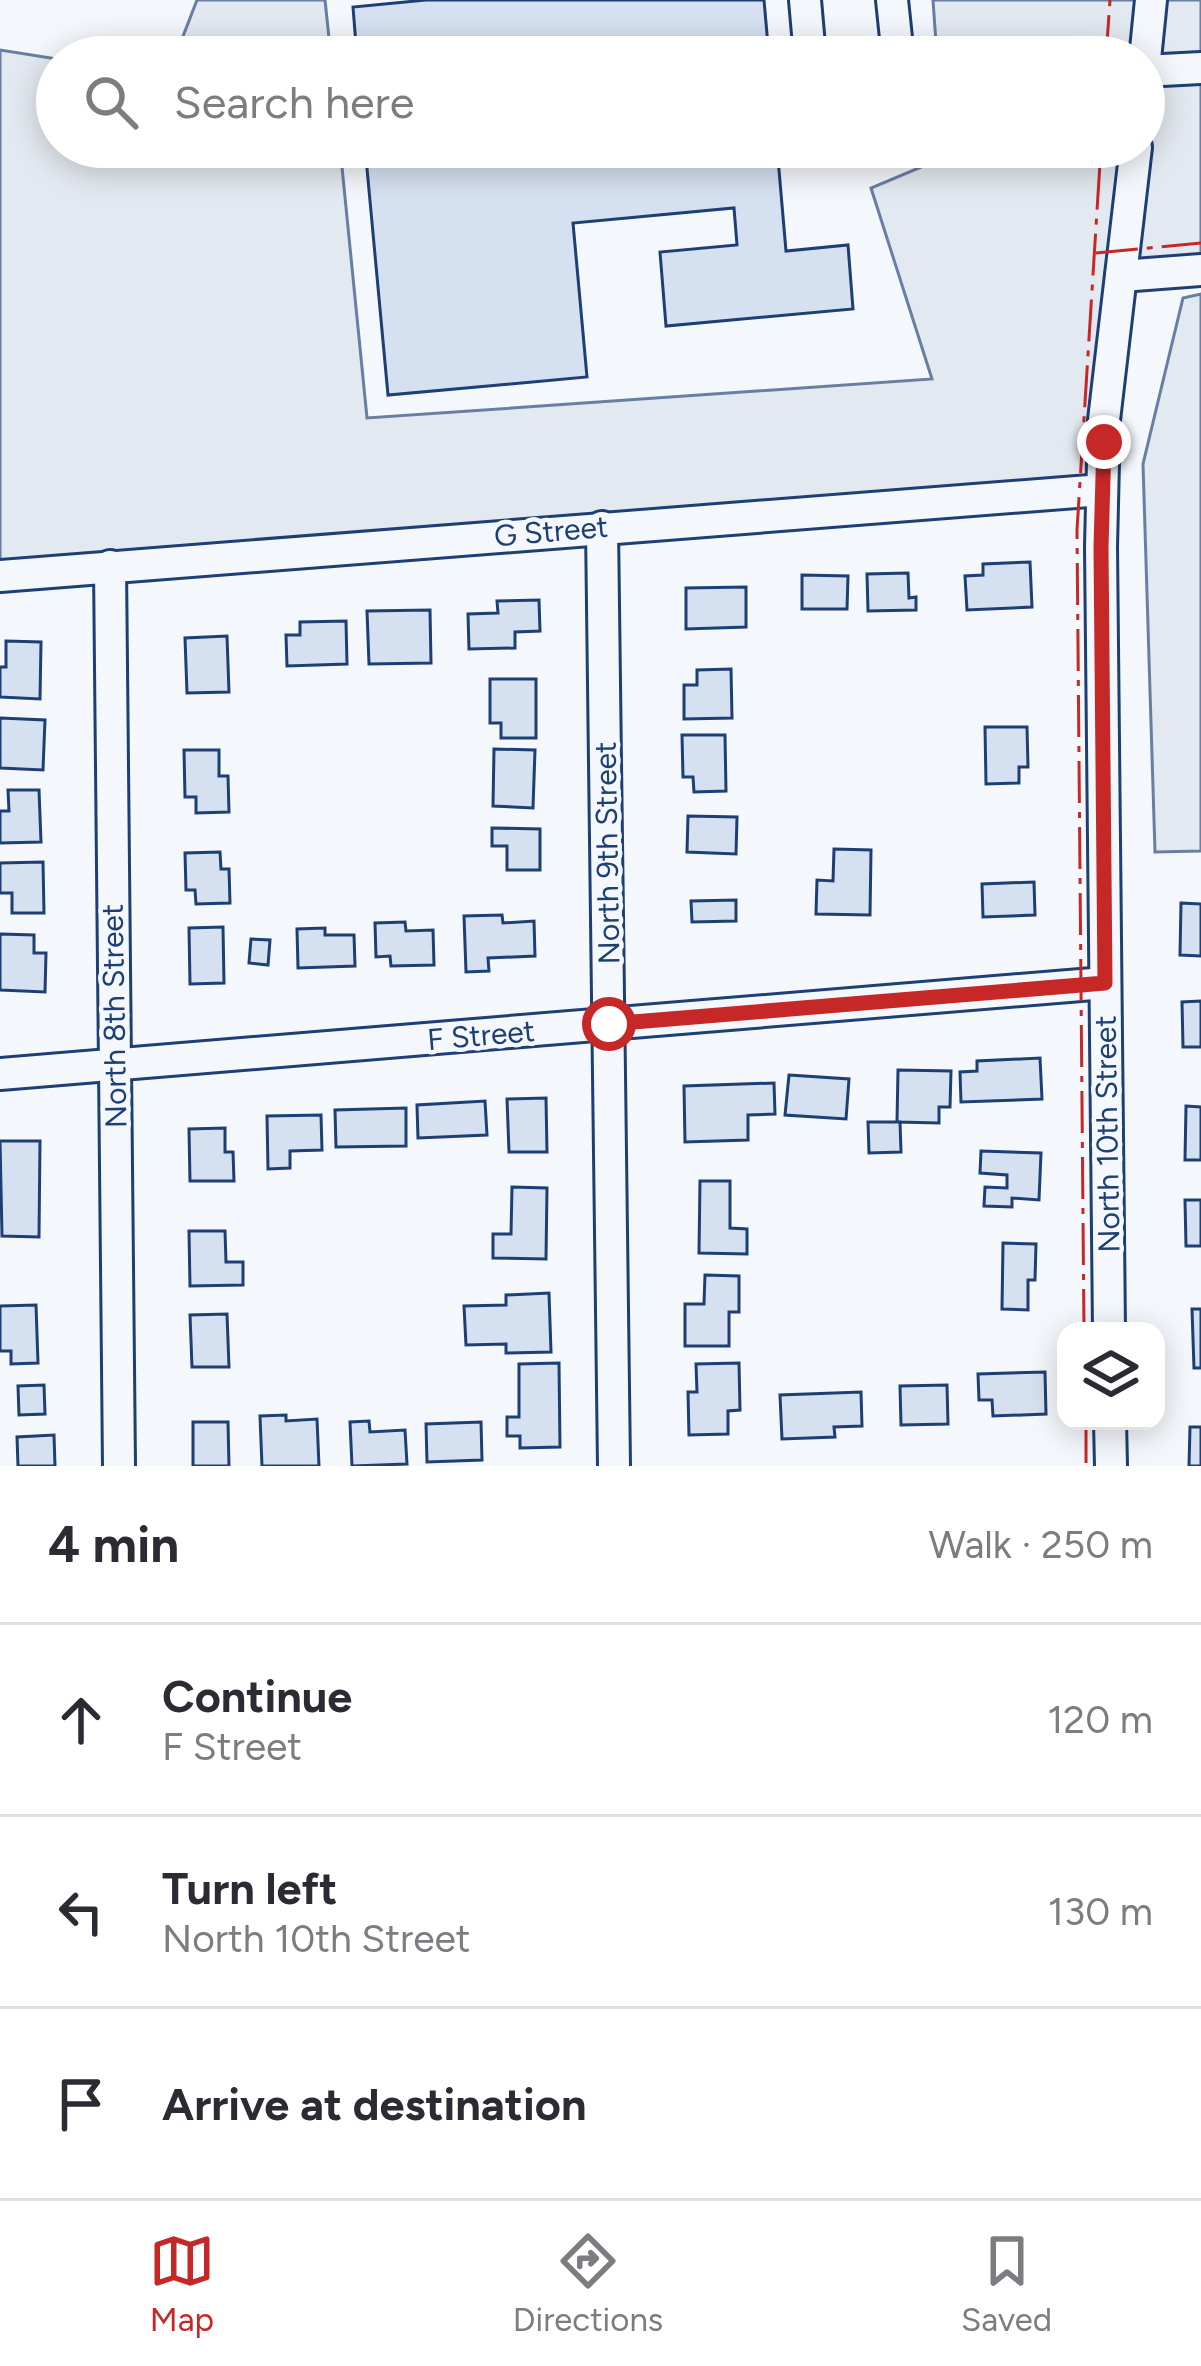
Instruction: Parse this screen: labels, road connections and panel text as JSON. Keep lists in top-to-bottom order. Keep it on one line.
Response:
{"streets":{"street":["G Street","North 9th Street","North 8th Street","F Street","North 10th Street"]},"crossings":[["G Street","North 9th Street"],["G Street","North 8th Street"],["G Street","North 10th Street"],["North 9th Street","F Street"],["North 8th Street","F Street"],["F Street","North 10th Street"]],"page":{"search":"Search here","heading":["4 min","Walk · 250 m"],"list":[["Continue","F Street","120 m"],["Turn left","North 10th Street","130 m"],"Arrive at destination"],"nav":["Map","Directions","Saved"]}}
